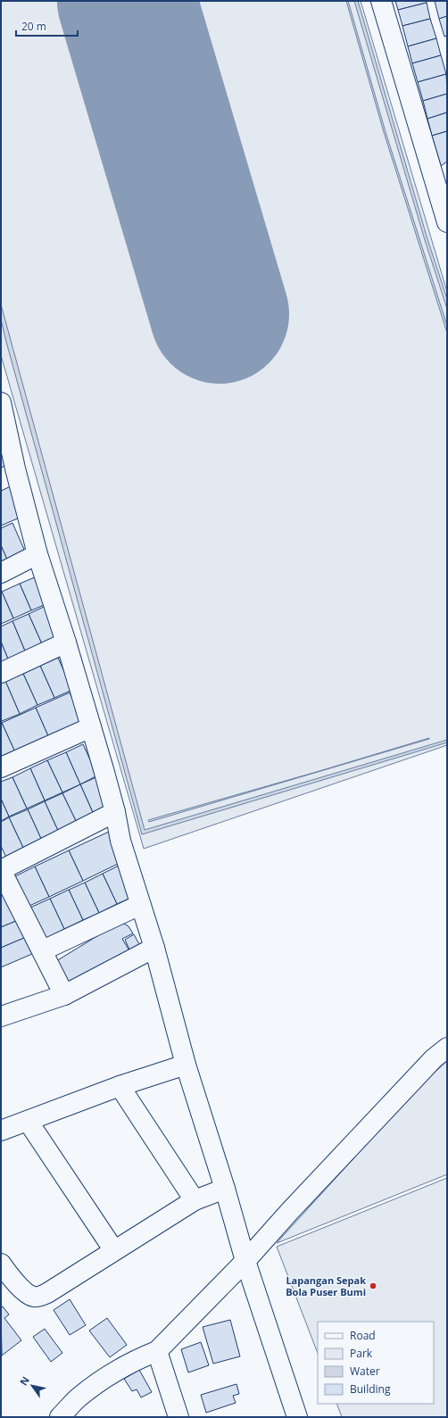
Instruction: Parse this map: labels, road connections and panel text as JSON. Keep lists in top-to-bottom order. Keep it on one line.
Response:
{"places":["Lapangan Sepak Bola Puser Bumi"],"legend":["Road","Park","Water","Building"],"scale_bar":"20 m","north":"top left"}
